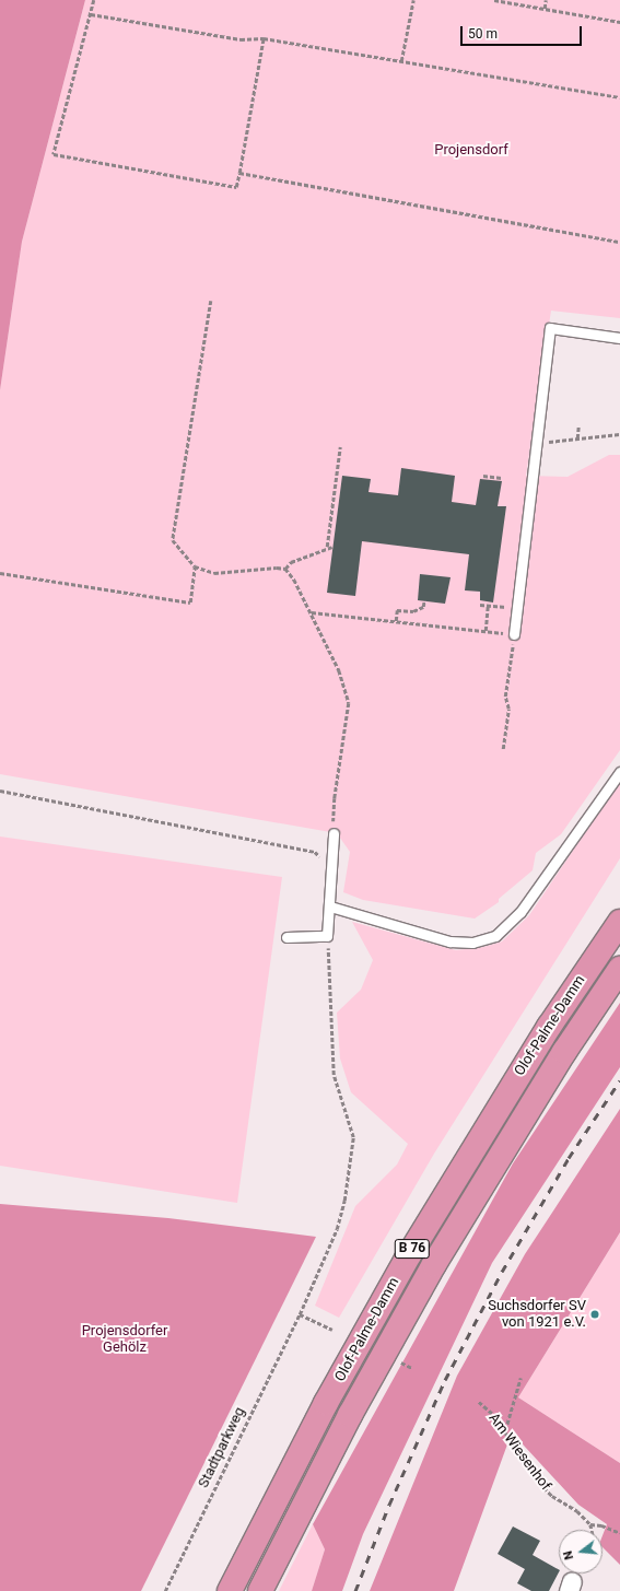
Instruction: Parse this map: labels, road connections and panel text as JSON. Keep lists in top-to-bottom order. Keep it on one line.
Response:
{"streets":{"highway":["Olof-Palme-Damm","B 76"],"path":["Stadtparkweg","Am Wiesenhof"]},"parks":["Projensdorf","Projensdorfer Gehölz"],"places":["Suchsdorfer SV von 1921 e.V."],"scale_bar":"50 m","north":"left"}
